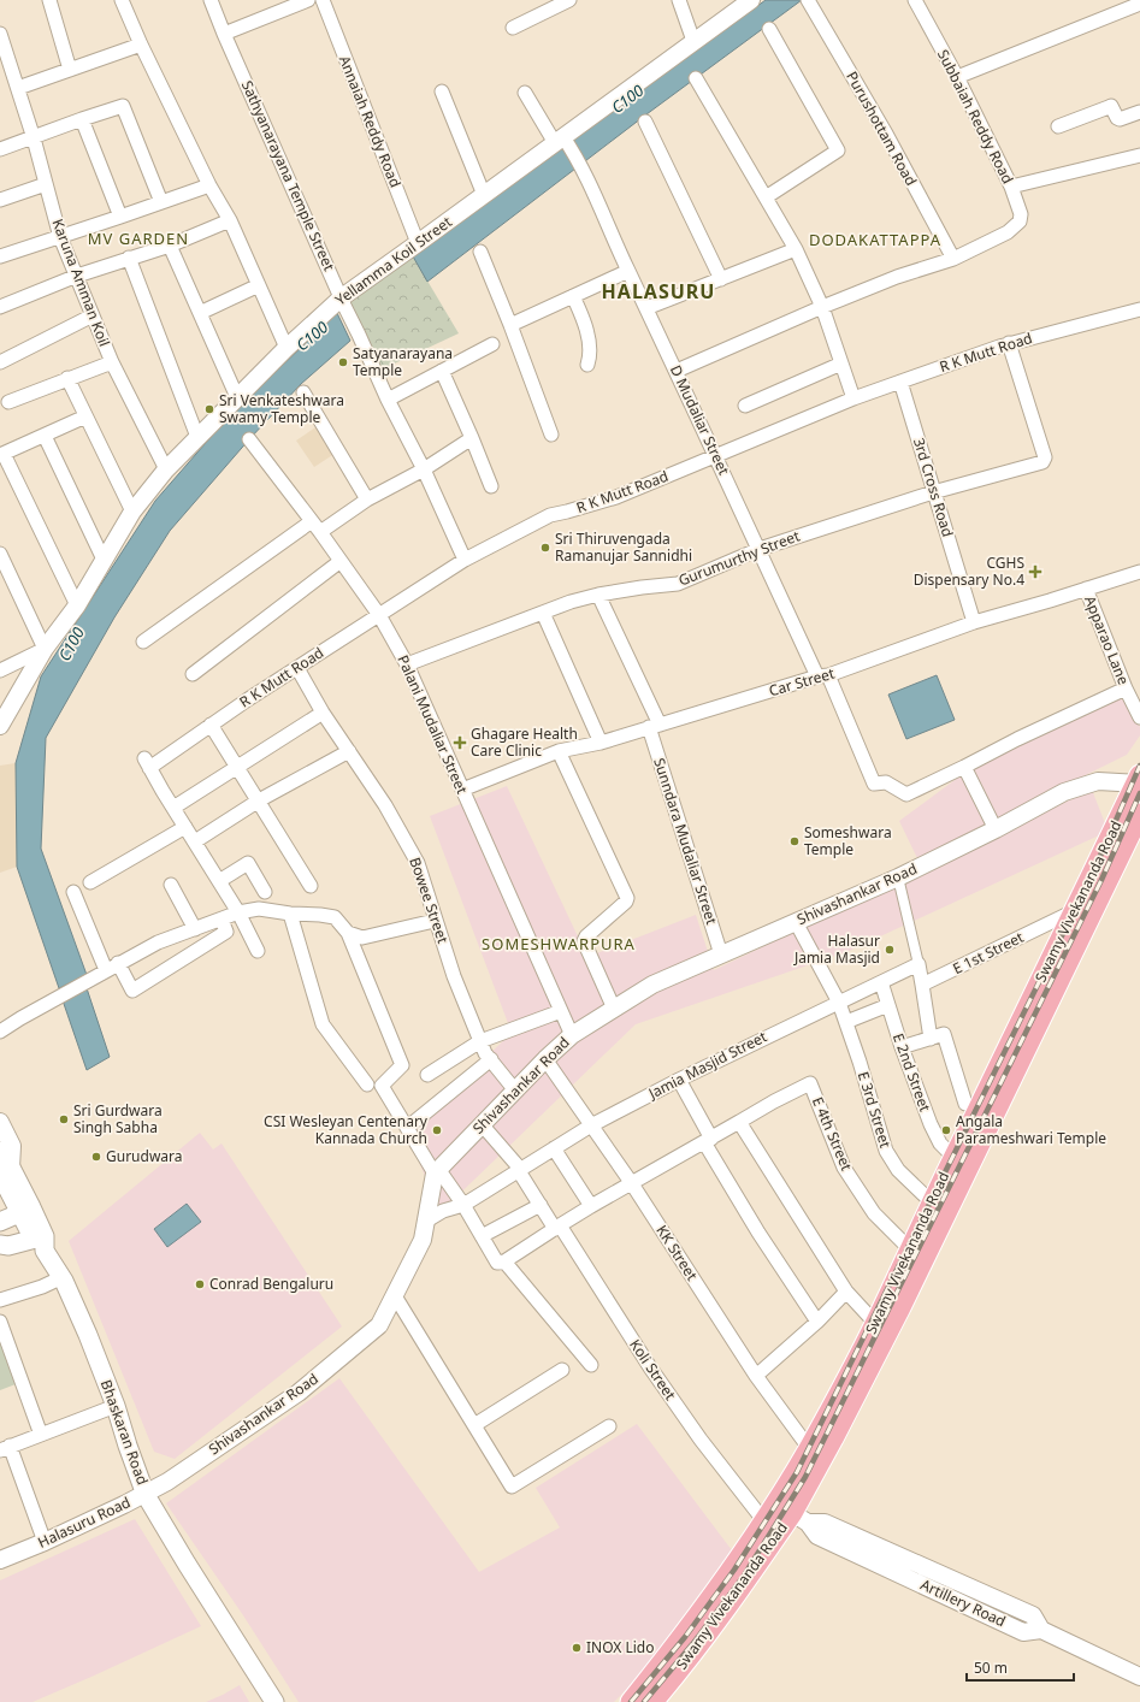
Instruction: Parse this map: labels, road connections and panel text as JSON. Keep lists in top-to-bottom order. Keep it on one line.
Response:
{"streets":{"main road":["Swamy Vivekananda Road","Bhaskaran Road"],"street":["Subbaiah Reddy Road","Annaiah Reddy Road","Purushottam Road","Sathyanarayana Temple Street","Yellamma Koil Street","Karuna Amman Koil","R K Mutt Road","D Mudaliar Street","3rd Cross Road","Gurumurthy Street","Apparao Lane","Car Street","Palani Mudaliar Street","Sunndara Mudaliar Street","Shivashankar Road","Bowee Street","E 1st Street","Jamia Masjid Street","E 2nd Street","E 3rd Street","E 4th Street","KK Street","Koli Street","Halasuru Road"]},"crossings":[["Subbaiah Reddy Road","Purushottam Road"],["Annaiah Reddy Road","Yellamma Koil Street"],["Sathyanarayana Temple Street","Yellamma Koil Street"],["Sathyanarayana Temple Street","R K Mutt Road"],["Yellamma Koil Street","Karuna Amman Koil"],["Yellamma Koil Street","D Mudaliar Street"],["R K Mutt Road","D Mudaliar Street"],["R K Mutt Road","3rd Cross Road"],["R K Mutt Road","Gurumurthy Street"],["R K Mutt Road","Palani Mudaliar Street"],["R K Mutt Road","Bowee Street"],["D Mudaliar Street","Gurumurthy Street"],["D Mudaliar Street","Car Street"],["3rd Cross Road","Gurumurthy Street"],["3rd Cross Road","Car Street"],["Gurumurthy Street","Palani Mudaliar Street"],["Gurumurthy Street","Sunndara Mudaliar Street"],["Apparao Lane","Car Street"],["Car Street","Palani Mudaliar Street"],["Car Street","Sunndara Mudaliar Street"],["Palani Mudaliar Street","Shivashankar Road"],["Sunndara Mudaliar Street","Shivashankar Road"],["Shivashankar Road","Bowee Street"],["Shivashankar Road","Swamy Vivekananda Road"],["Shivashankar Road","Jamia Masjid Street"],["Shivashankar Road","E 3rd Street"],["Shivashankar Road","KK Street"],["Shivashankar Road","Koli Street"],["Shivashankar Road","Halasuru Road"],["Swamy Vivekananda Road","E 1st Street"],["Swamy Vivekananda Road","E 2nd Street"],["Swamy Vivekananda Road","E 3rd Street"],["Swamy Vivekananda Road","E 4th Street"],["Swamy Vivekananda Road","KK Street"],["Swamy Vivekananda Road","Koli Street"],["Jamia Masjid Street","E 2nd Street"],["Jamia Masjid Street","E 3rd Street"],["Jamia Masjid Street","KK Street"],["Jamia Masjid Street","Koli Street"],["Bhaskaran Road","Halasuru Road"]],"districts":["MV GARDEN","DODAKATTAPPA","HALASURU","SOMESHWARPURA"],"water":["C100"],"places":{"other":["Satyanarayana Temple","Sri Venkateshwara Swamy Temple","Sri Thiruvengada Ramanujar Sannidhi","Someshwara Temple","Halasur Jamia Masjid","Sri Gurdwara Singh Sabha","CSI Wesleyan Centenary Kannada Church","Angala Parameshwari Temple","Gurudwara","Conrad Bengaluru","INOX Lido"],"health":["CGHS Dispensary No.4","Ghagare Health Care Clinic"]},"scale_bar":"50 m"}
